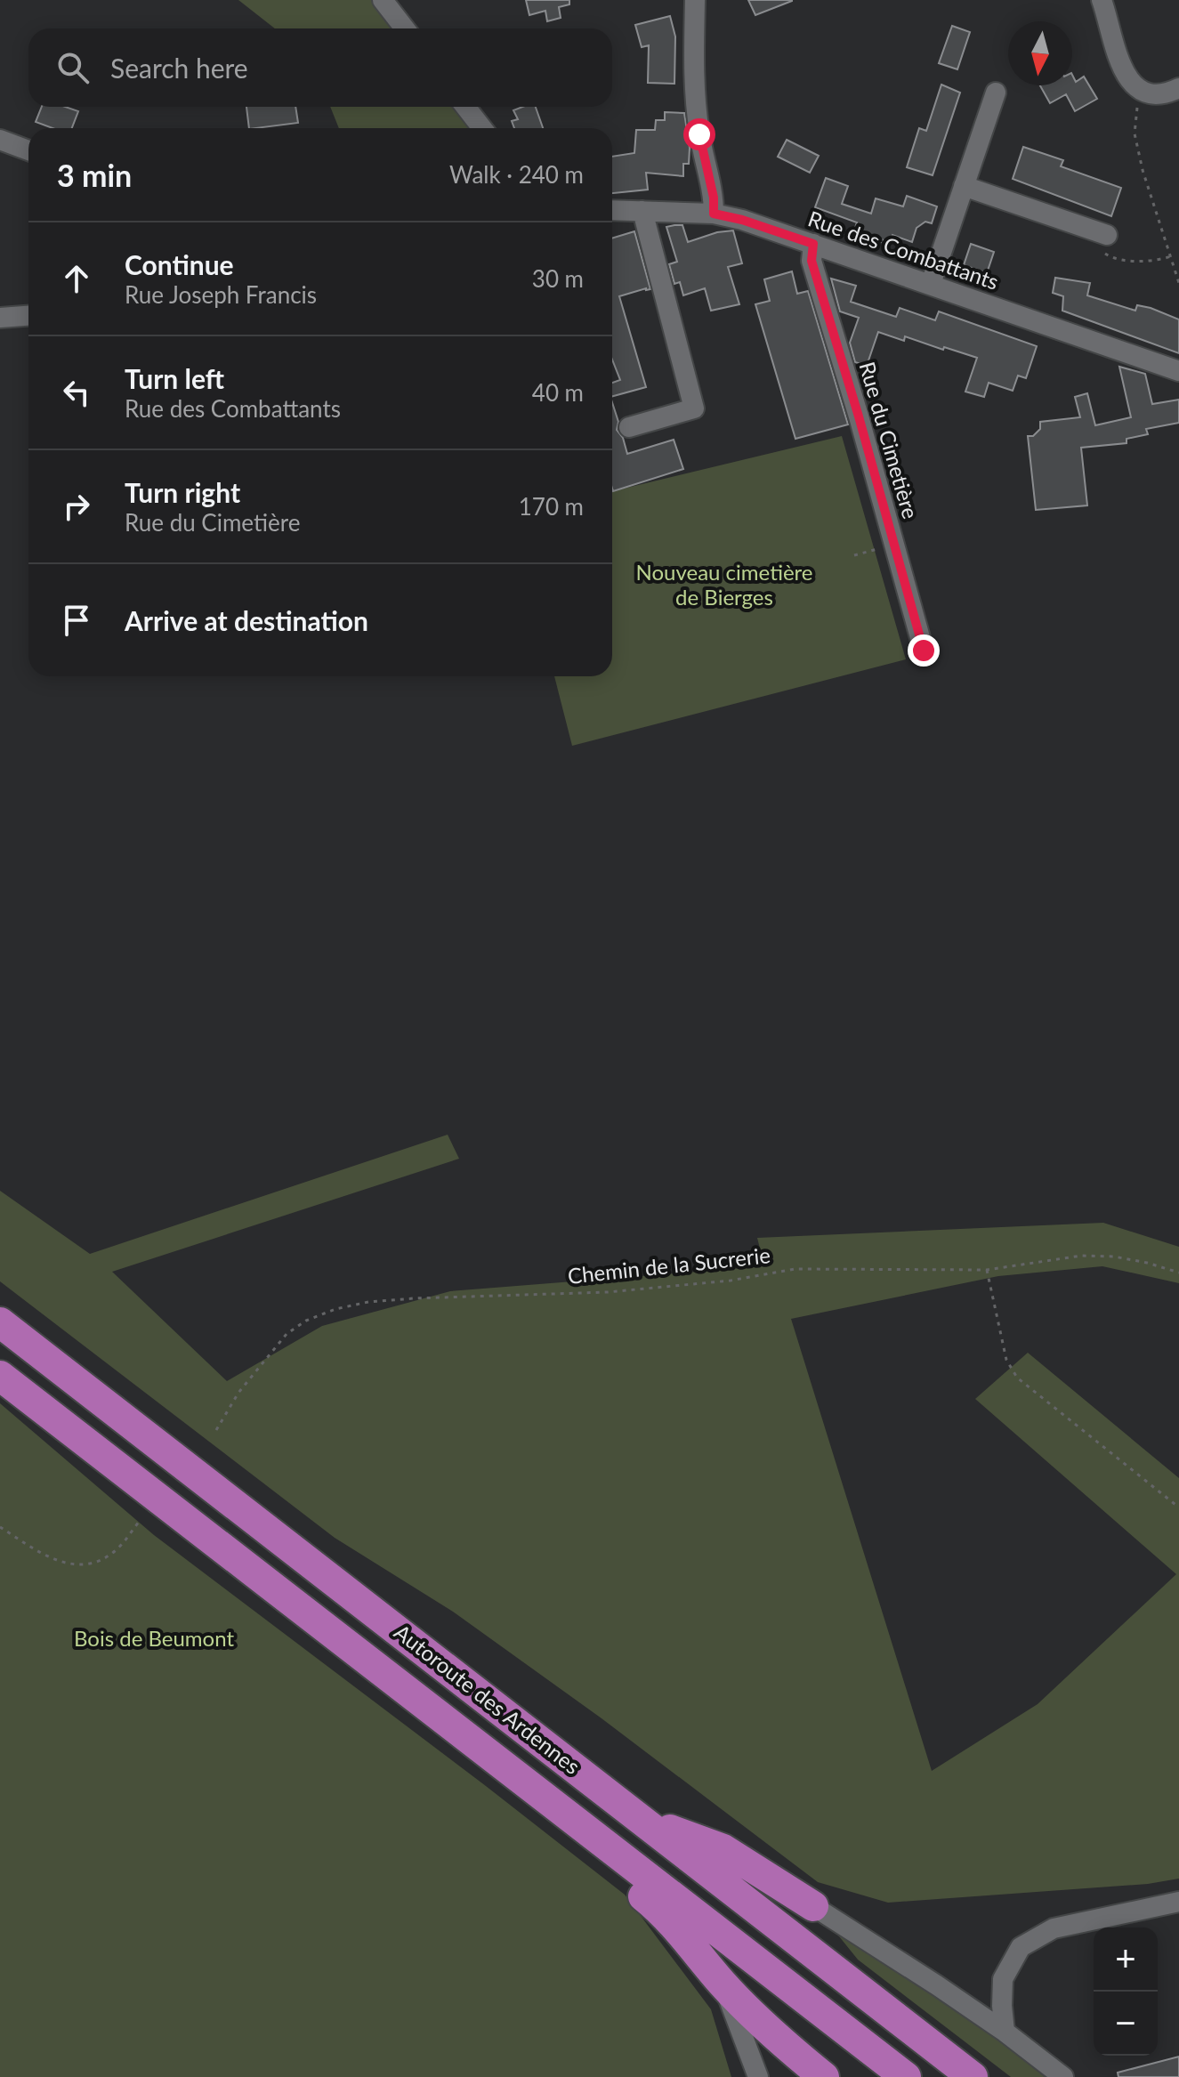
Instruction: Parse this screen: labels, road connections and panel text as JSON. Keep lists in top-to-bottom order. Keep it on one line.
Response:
{"streets":{"highway":["Autoroute des Ardennes"],"street":["Rue des Combattants","Rue du Cimetière"],"path":["Chemin de la Sucrerie"]},"crossings":[["Rue des Combattants","Rue du Cimetière"]],"parks":["Nouveau cimetière de Bierges","Bois de Beumont"],"north":"bottom","page":{"search":"Search here","heading":["3 min","Walk · 240 m"],"list":[["Continue","Rue Joseph Francis","30 m"],["Turn left","Rue des Combattants","40 m"],["Turn right","Rue du Cimetière","170 m"],"Arrive at destination"],"map_buttons":["+","−"]}}
